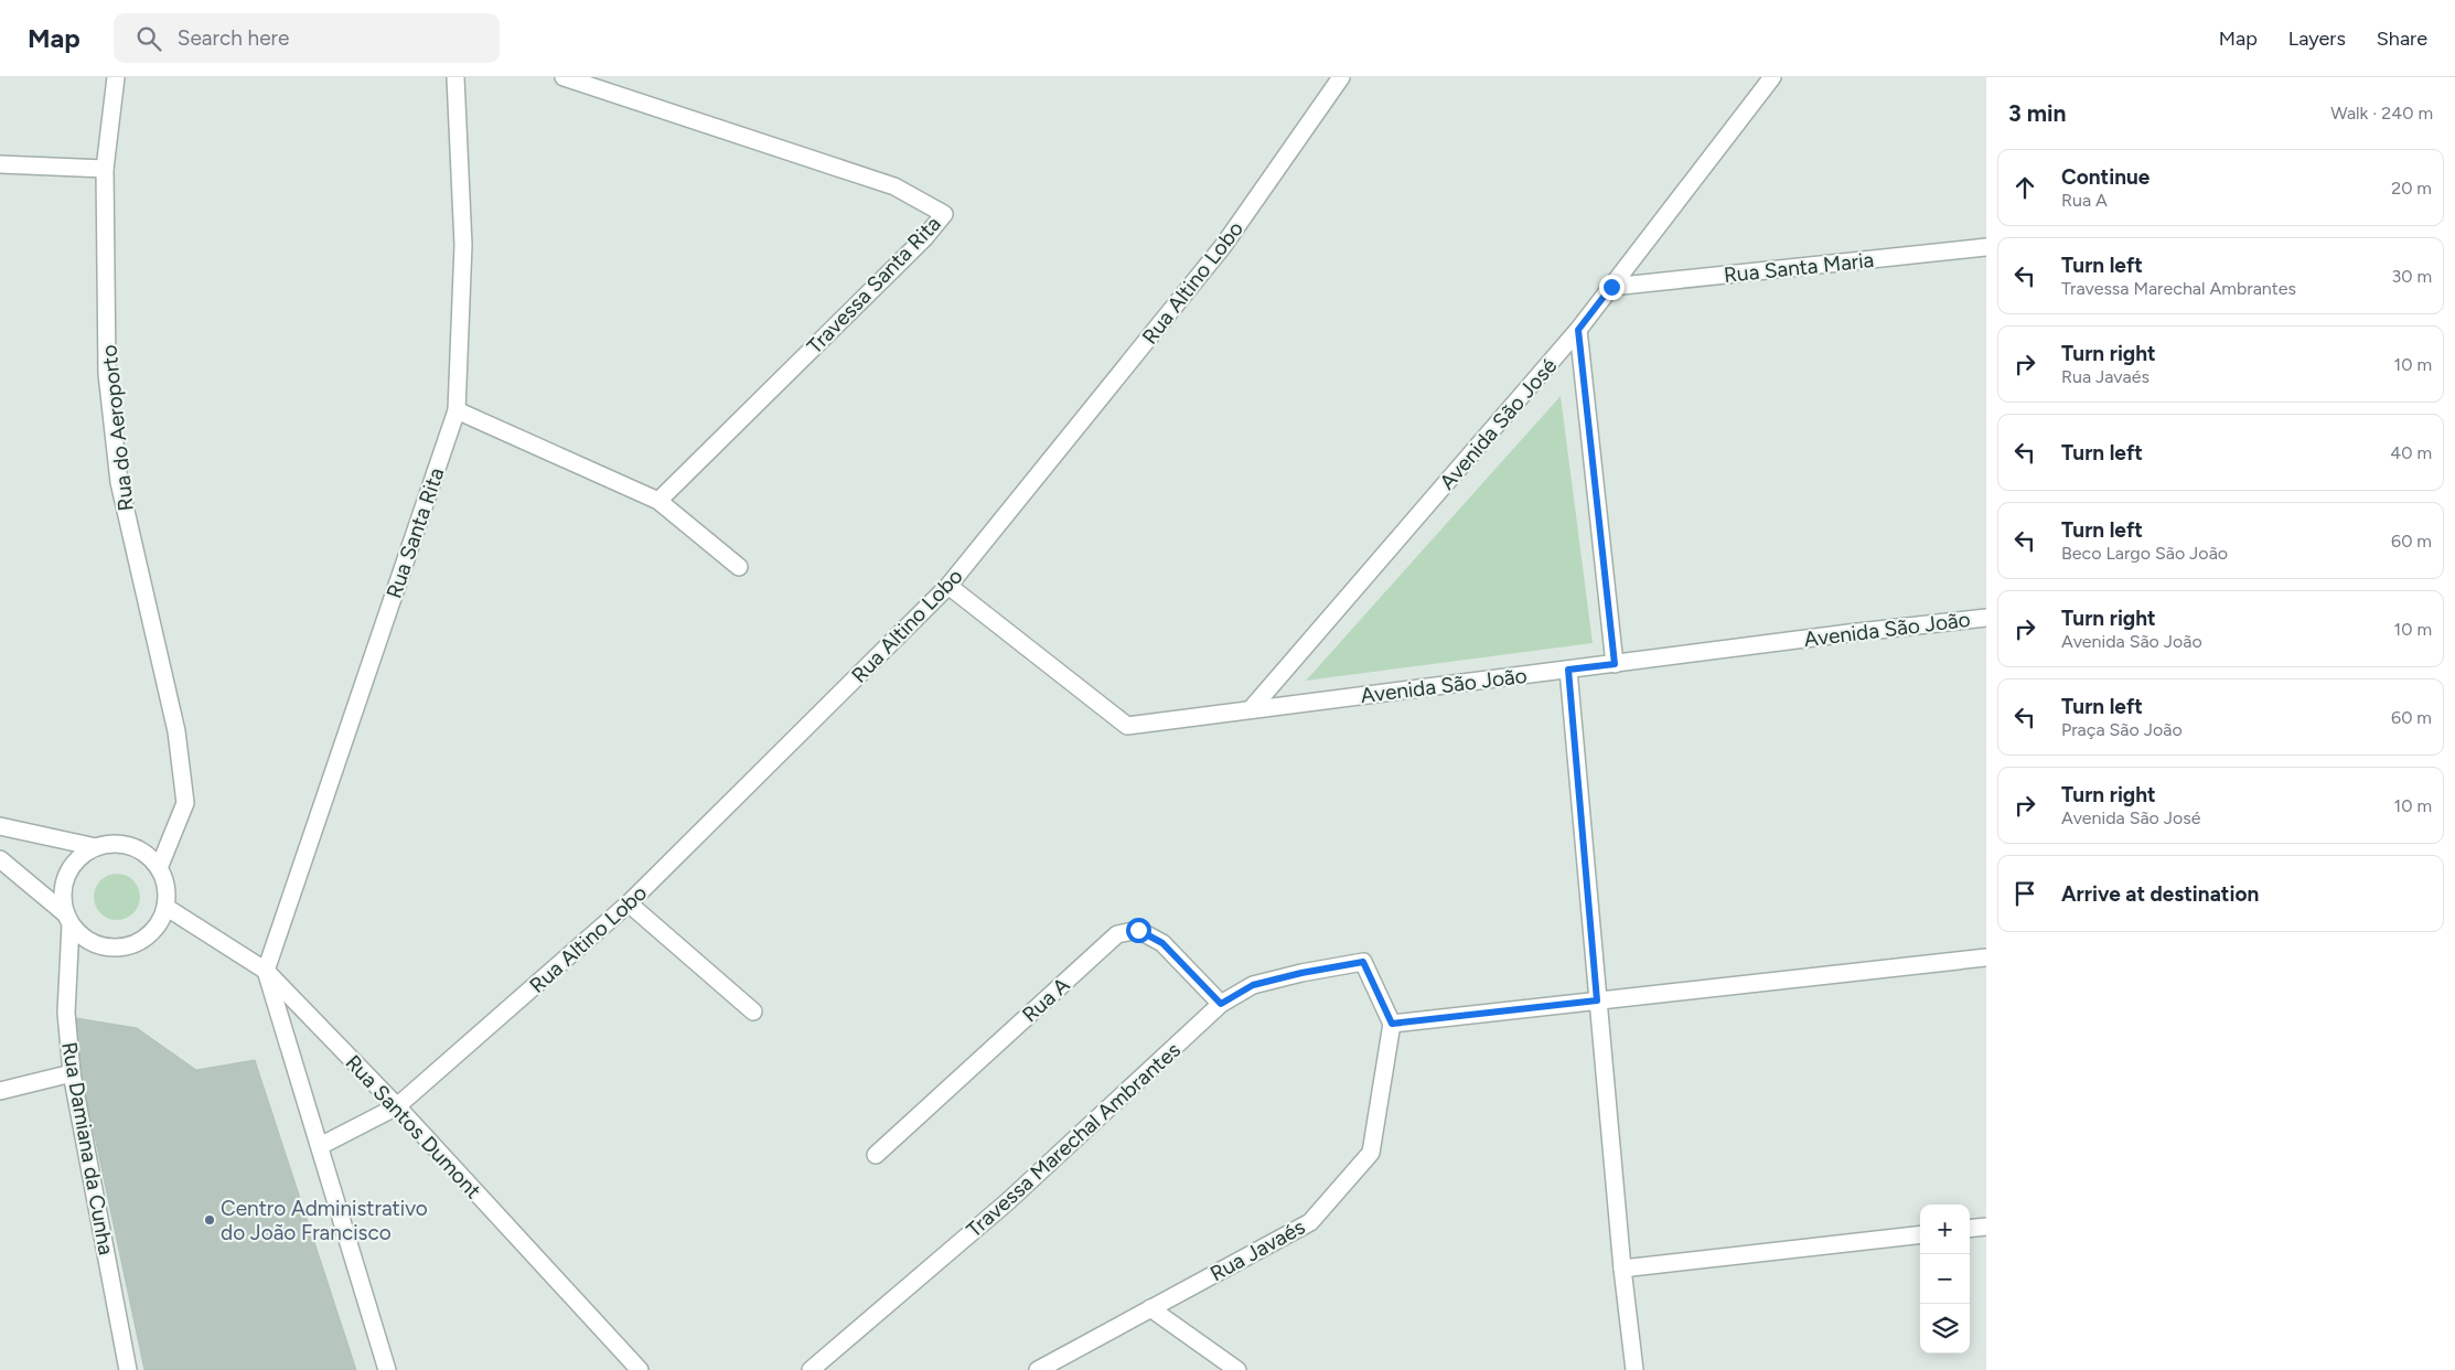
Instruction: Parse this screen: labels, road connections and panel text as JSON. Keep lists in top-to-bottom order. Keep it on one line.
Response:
{"streets":{"street":["Rua Santa Maria","Rua Altino Lobo","Travessa Santa Rita","Avenida São José","Rua do Aeroporto","Rua Santa Rita","Avenida São João","Rua A","Rua Santos Dumont","Travessa Marechal Ambrantes","Rua Damiana da Cunha","Rua Javaés"]},"crossings":[["Rua Santa Maria","Avenida São José"],["Rua Altino Lobo","Avenida São João"],["Rua Altino Lobo","Rua Santos Dumont"],["Avenida São José","Avenida São João"],["Rua do Aeroporto","Rua Santos Dumont"],["Rua do Aeroporto","Rua Damiana da Cunha"],["Rua Santa Rita","Rua Santos Dumont"],["Rua A","Travessa Marechal Ambrantes"],["Rua Santos Dumont","Rua Damiana da Cunha"],["Travessa Marechal Ambrantes","Rua Javaés"]],"places":["Centro Administrativo do João Francisco"],"page":{"header":"Map","search":"Search here","nav":["Map","Layers","Share"],"heading":["3 min","Walk · 240 m"],"list":[["Continue","Rua A","20 m"],["Turn left","Travessa Marechal Ambrantes","30 m"],["Turn right","Rua Javaés","10 m"],["Turn left","40 m"],["Turn left","Beco Largo São João","60 m"],["Turn right","Avenida São João","10 m"],["Turn left","Praça São João","60 m"],["Turn right","Avenida São José","10 m"],"Arrive at destination"],"map_buttons":["+","−"]}}
